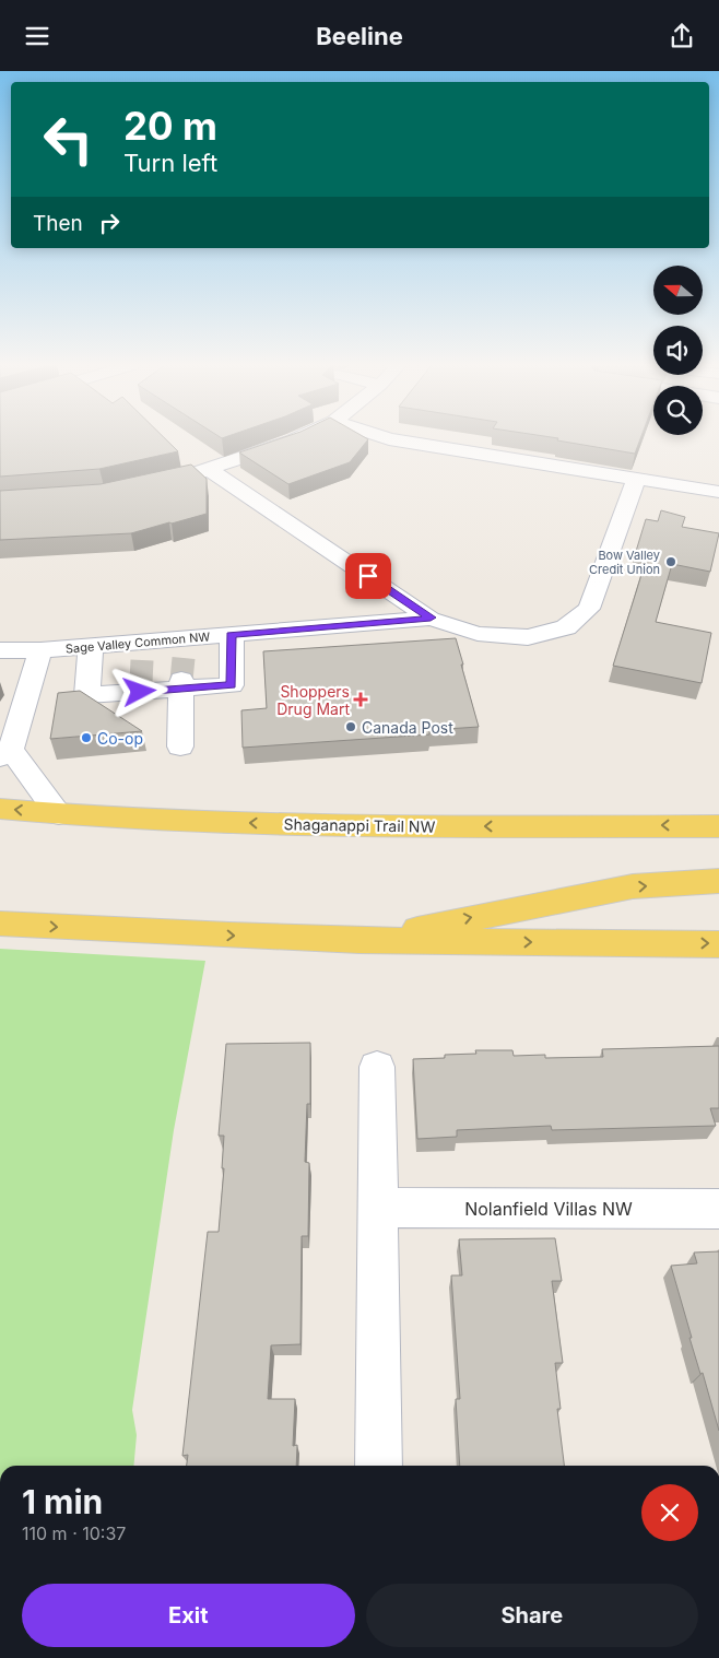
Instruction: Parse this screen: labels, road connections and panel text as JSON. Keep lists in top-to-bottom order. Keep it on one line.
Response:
{"streets":{"main road":["Shaganappi Trail NW"],"street":["Sage Valley Common NW","Nolanfield Villas NW"]},"places":{"other":["Bow Valley Credit Union","Canada Post","Co-op"],"health":["Shoppers Drug Mart"]},"north":"left","page":{"header":"Beeline","turn":["20 m","Turn left"],"then":"Then","heading":["1 min","110 m · 10:37"],"buttons":["Exit","Share"]}}
